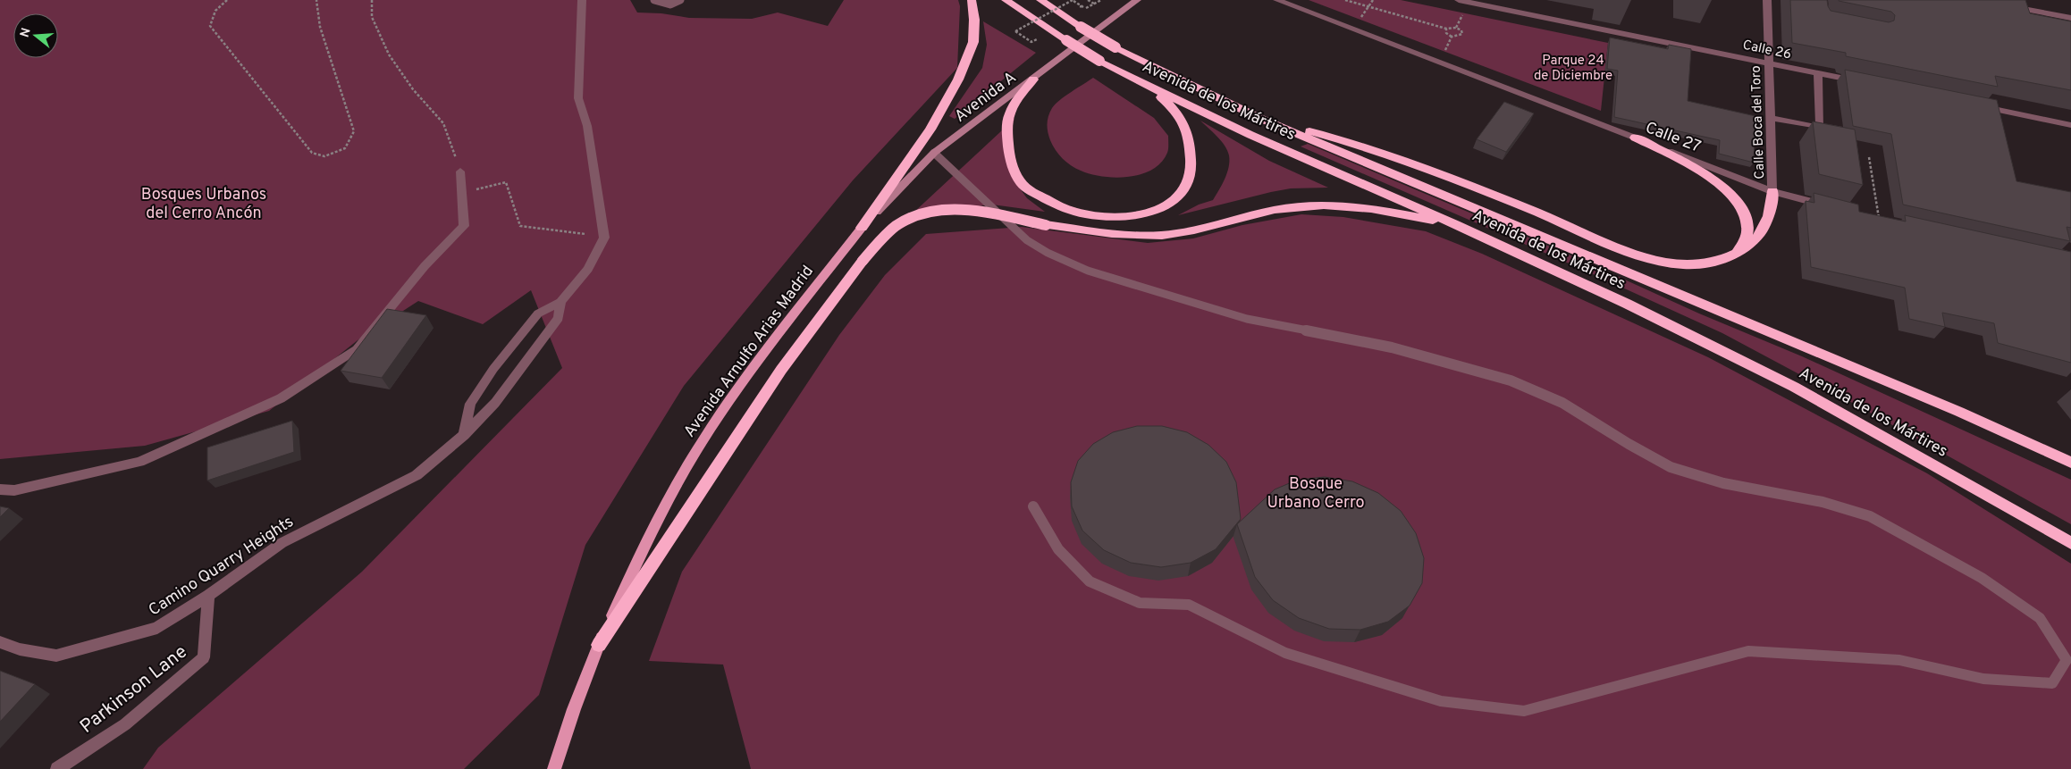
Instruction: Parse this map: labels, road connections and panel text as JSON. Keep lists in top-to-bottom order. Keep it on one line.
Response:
{"streets":{"highway":["Avenida de los Mártires"],"main road":["Avenida Arnulfo Arias Madrid"],"street":["Calle 26","Avenida A","Calle Boca del Toro","Calle 27","Camino Quarry Heights","Parkinson Lane"]},"crossings":[["Calle 26","Calle Boca del Toro"],["Avenida A","Avenida Arnulfo Arias Madrid"],["Calle Boca del Toro","Calle 27"],["Camino Quarry Heights","Parkinson Lane"]],"parks":["Parque 24 de Diciembre","Bosques Urbanos del Cerro Ancón","Bosque Urbano Cerro"],"north":"left"}
